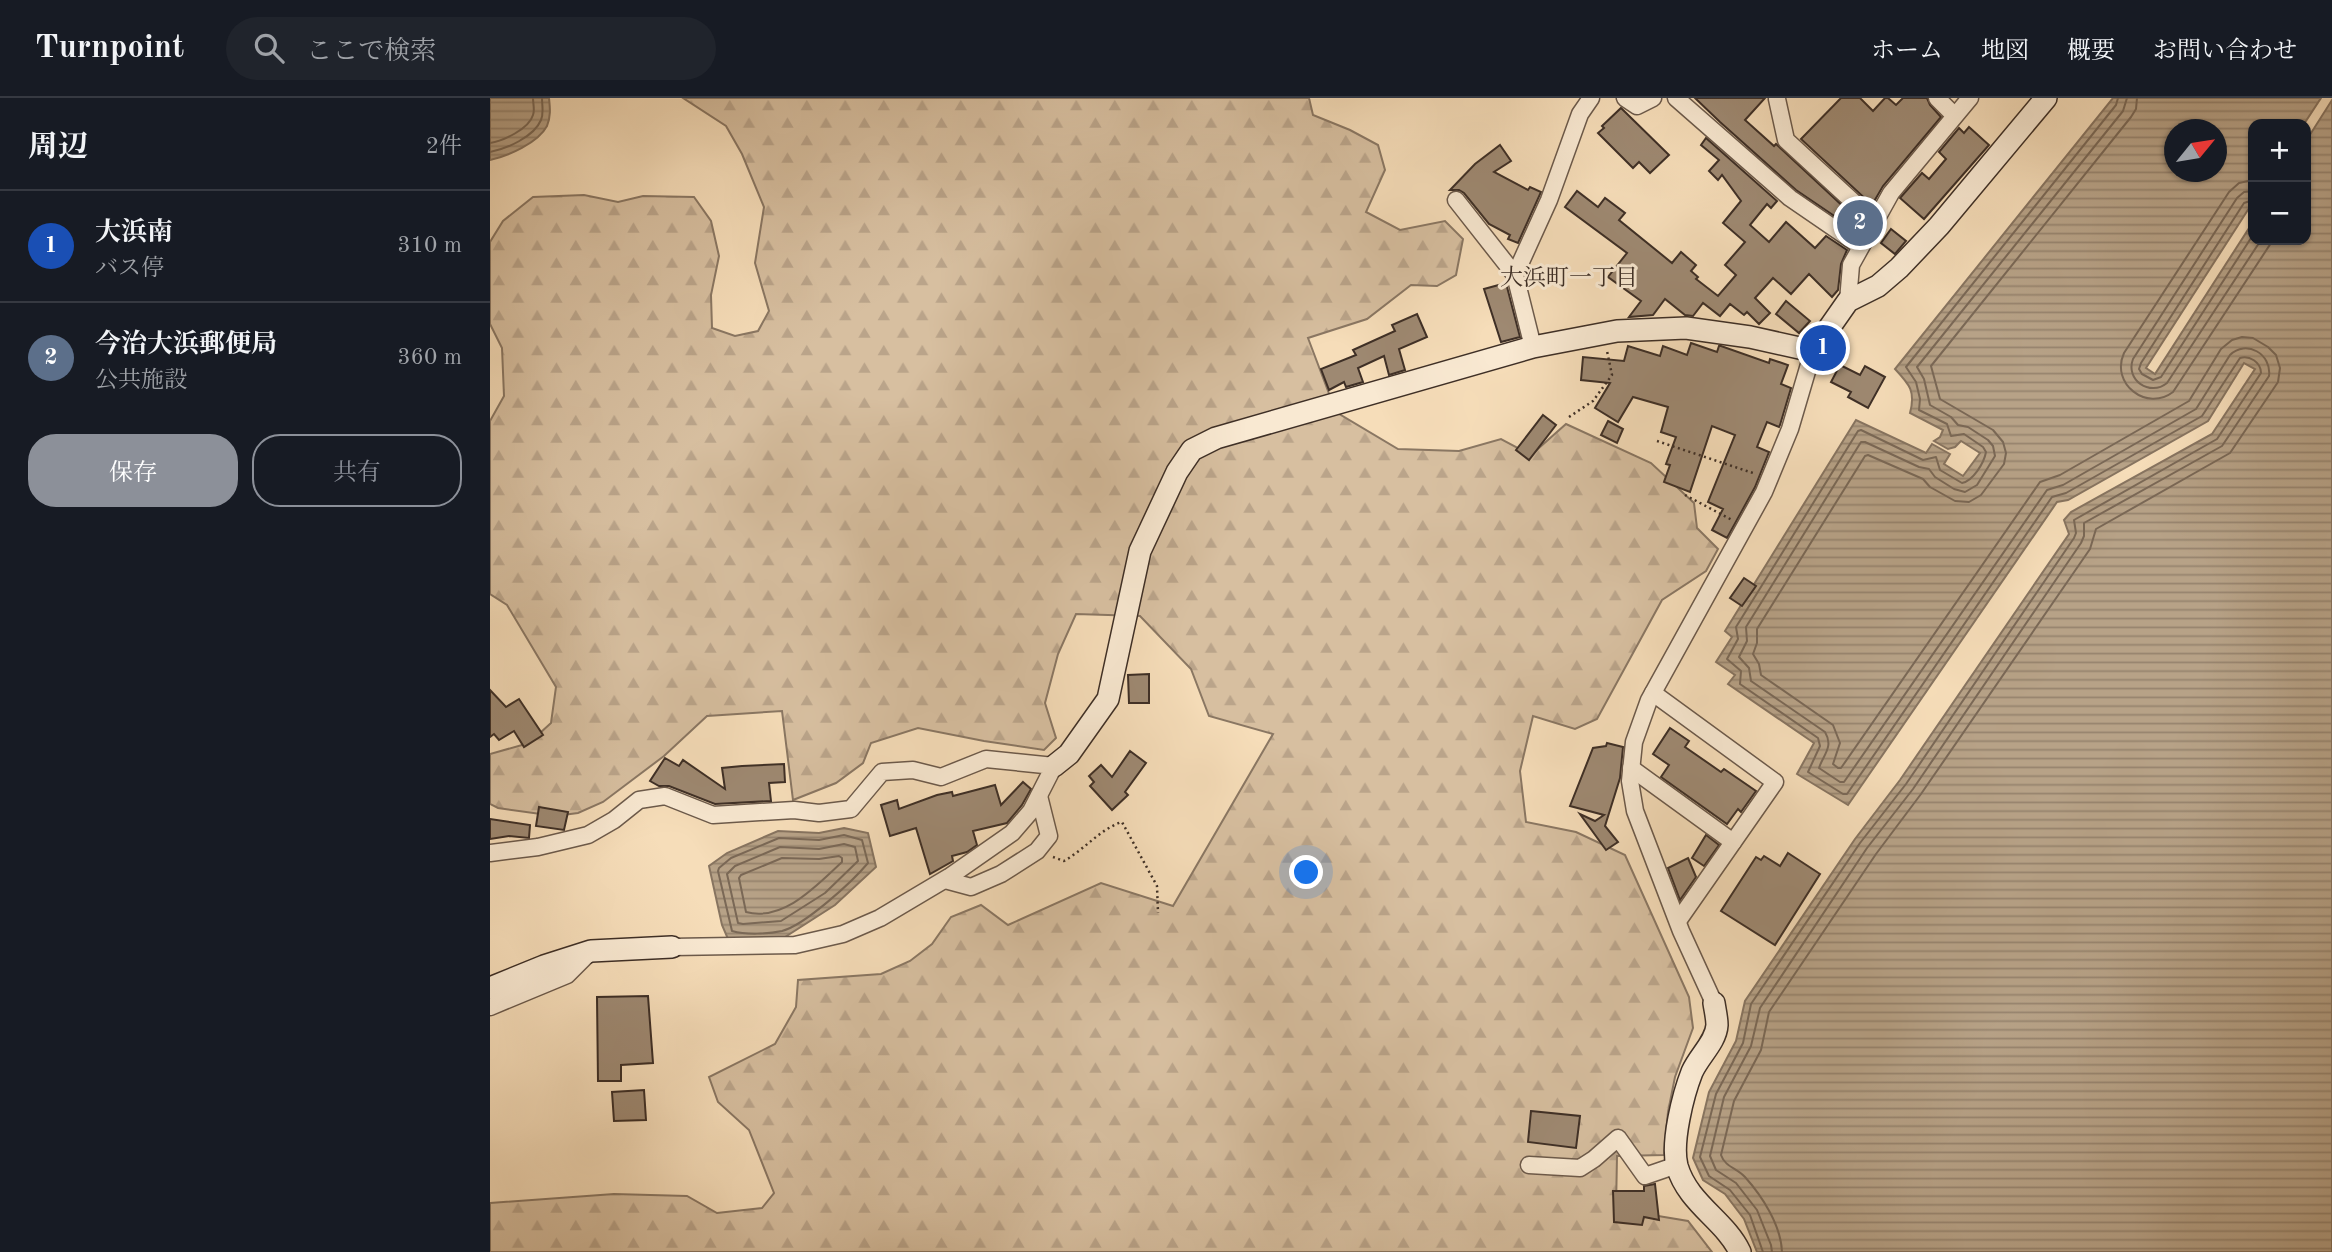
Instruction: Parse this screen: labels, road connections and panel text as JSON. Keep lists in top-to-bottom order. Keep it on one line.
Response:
{"districts":["大浜町一丁目"],"north":"top right","page":{"header":"Turnpoint","search":"ここで検索","nav":["ホーム","地図","概要","お問い合わせ"],"heading":["周辺","2件"],"map_buttons":["+","−"],"list":[{"mark":"1","name":"大浜南","note":"バス停","value":"310 m"},{"mark":"2","name":"今治大浜郵便局","note":"公共施設","value":"360 m"}],"pins":["2","1"],"buttons":["保存","共有"]}}
